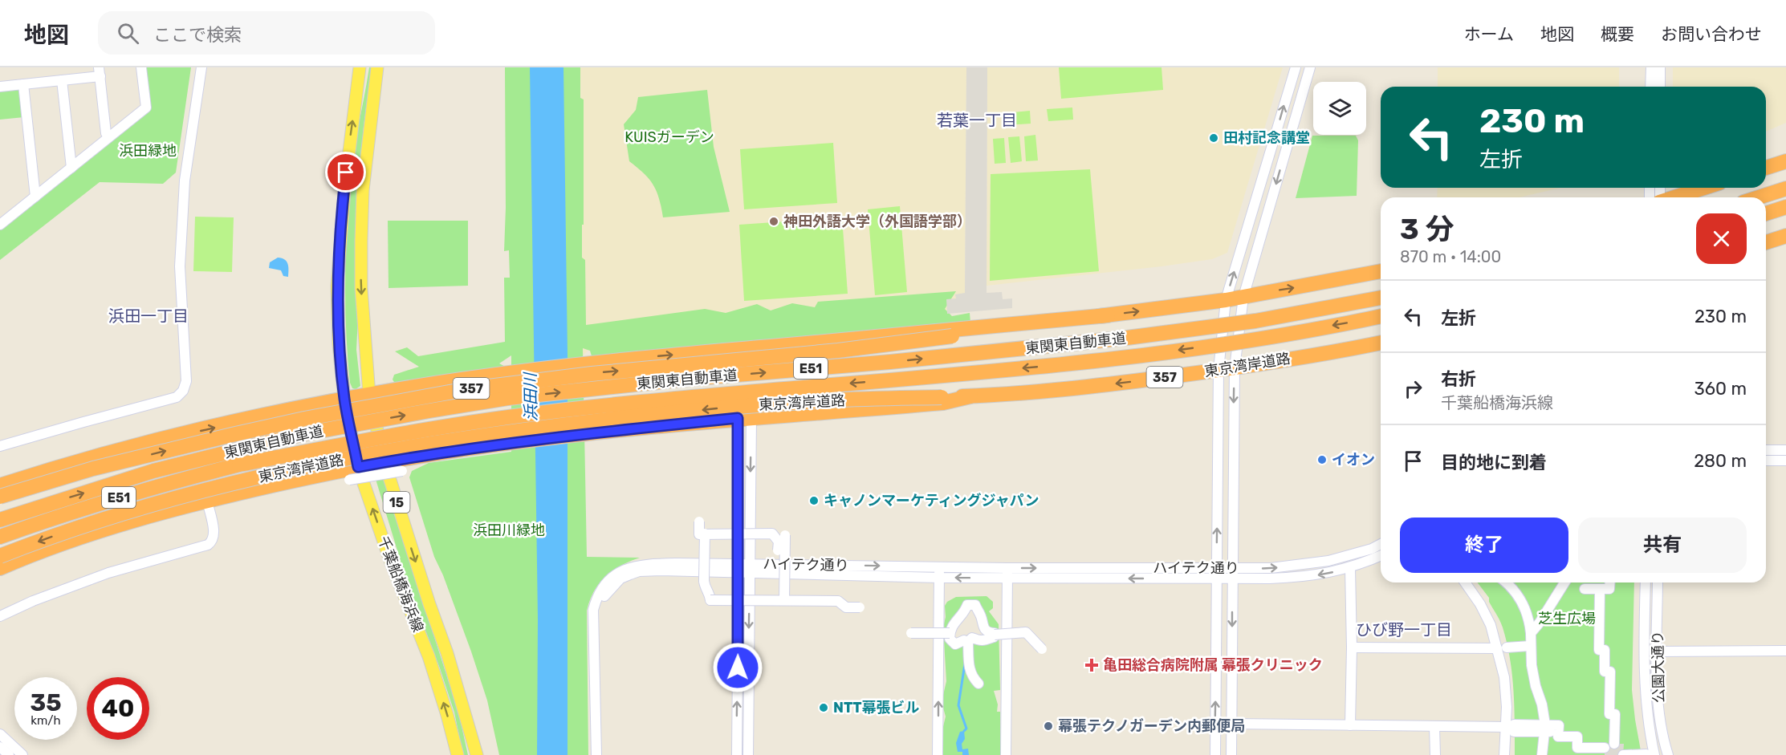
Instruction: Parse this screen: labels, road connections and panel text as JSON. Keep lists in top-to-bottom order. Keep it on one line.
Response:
{"streets":{"highway":["東関東自動車道","東京湾岸道路","E51","357"],"main road":["15","千葉船橋海浜線"],"street":["ハイテク通り","公園大通り"]},"crossings":[["東京湾岸道路","357"],["357","千葉船橋海浜線"]],"districts":["若葉一丁目","浜田一丁目","ひび野一丁目"],"water":["浜田川"],"parks":["KUISガーデン","浜田緑地","浜田川緑地","芝生広場"],"places":{"other":["田村記念講堂","神田外語大学（外国語学部）","イオン","キャノンマーケティングジャパン","NTT幕張ビル","幕張テクノガーデン内郵便局"],"health":["亀田総合病院附属 幕張クリニック"]},"page":{"header":"地図","search":"ここで検索","nav":["ホーム","地図","概要","お問い合わせ"],"turn":["230 m","左折"],"heading":["3 分","870 m · 14:00"],"list":[{"name":"左折","value":"230 m"},{"name":"右折","note":"千葉船橋海浜線","value":"360 m"},{"name":"目的地に到着","value":"280 m"}],"buttons":["終了","共有"],"speed":"35 km/h","limit":"40"}}
